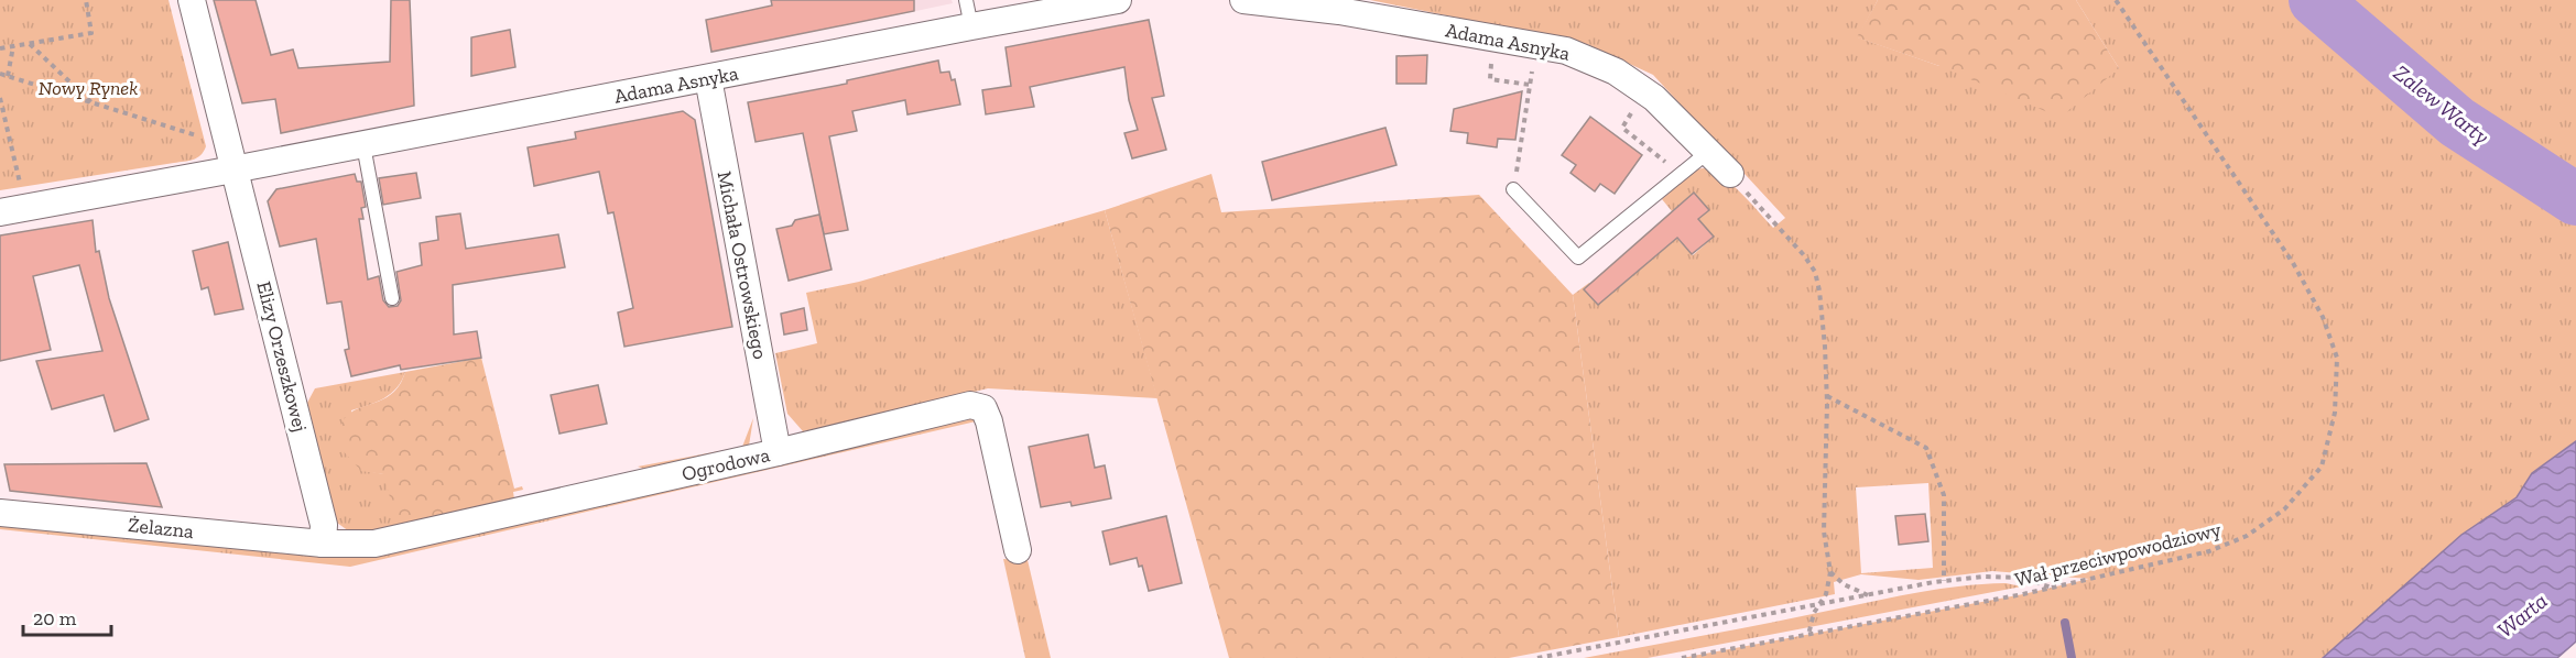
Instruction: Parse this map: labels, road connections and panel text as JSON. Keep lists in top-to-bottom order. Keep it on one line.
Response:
{"streets":{"street":["Adama Asnyka","Michała Ostrowskiego","Elizy Orzeszkowej","Ogrodowa","Żelazna"],"path":["Wał przeciwpowodziowy"]},"crossings":[["Adama Asnyka","Michała Ostrowskiego"],["Adama Asnyka","Elizy Orzeszkowej"],["Michała Ostrowskiego","Ogrodowa"],["Elizy Orzeszkowej","Ogrodowa"],["Elizy Orzeszkowej","Żelazna"],["Ogrodowa","Żelazna"]],"water":["Zalew Warty","Warta"],"parks":["Nowy Rynek"],"scale_bar":"20 m"}
